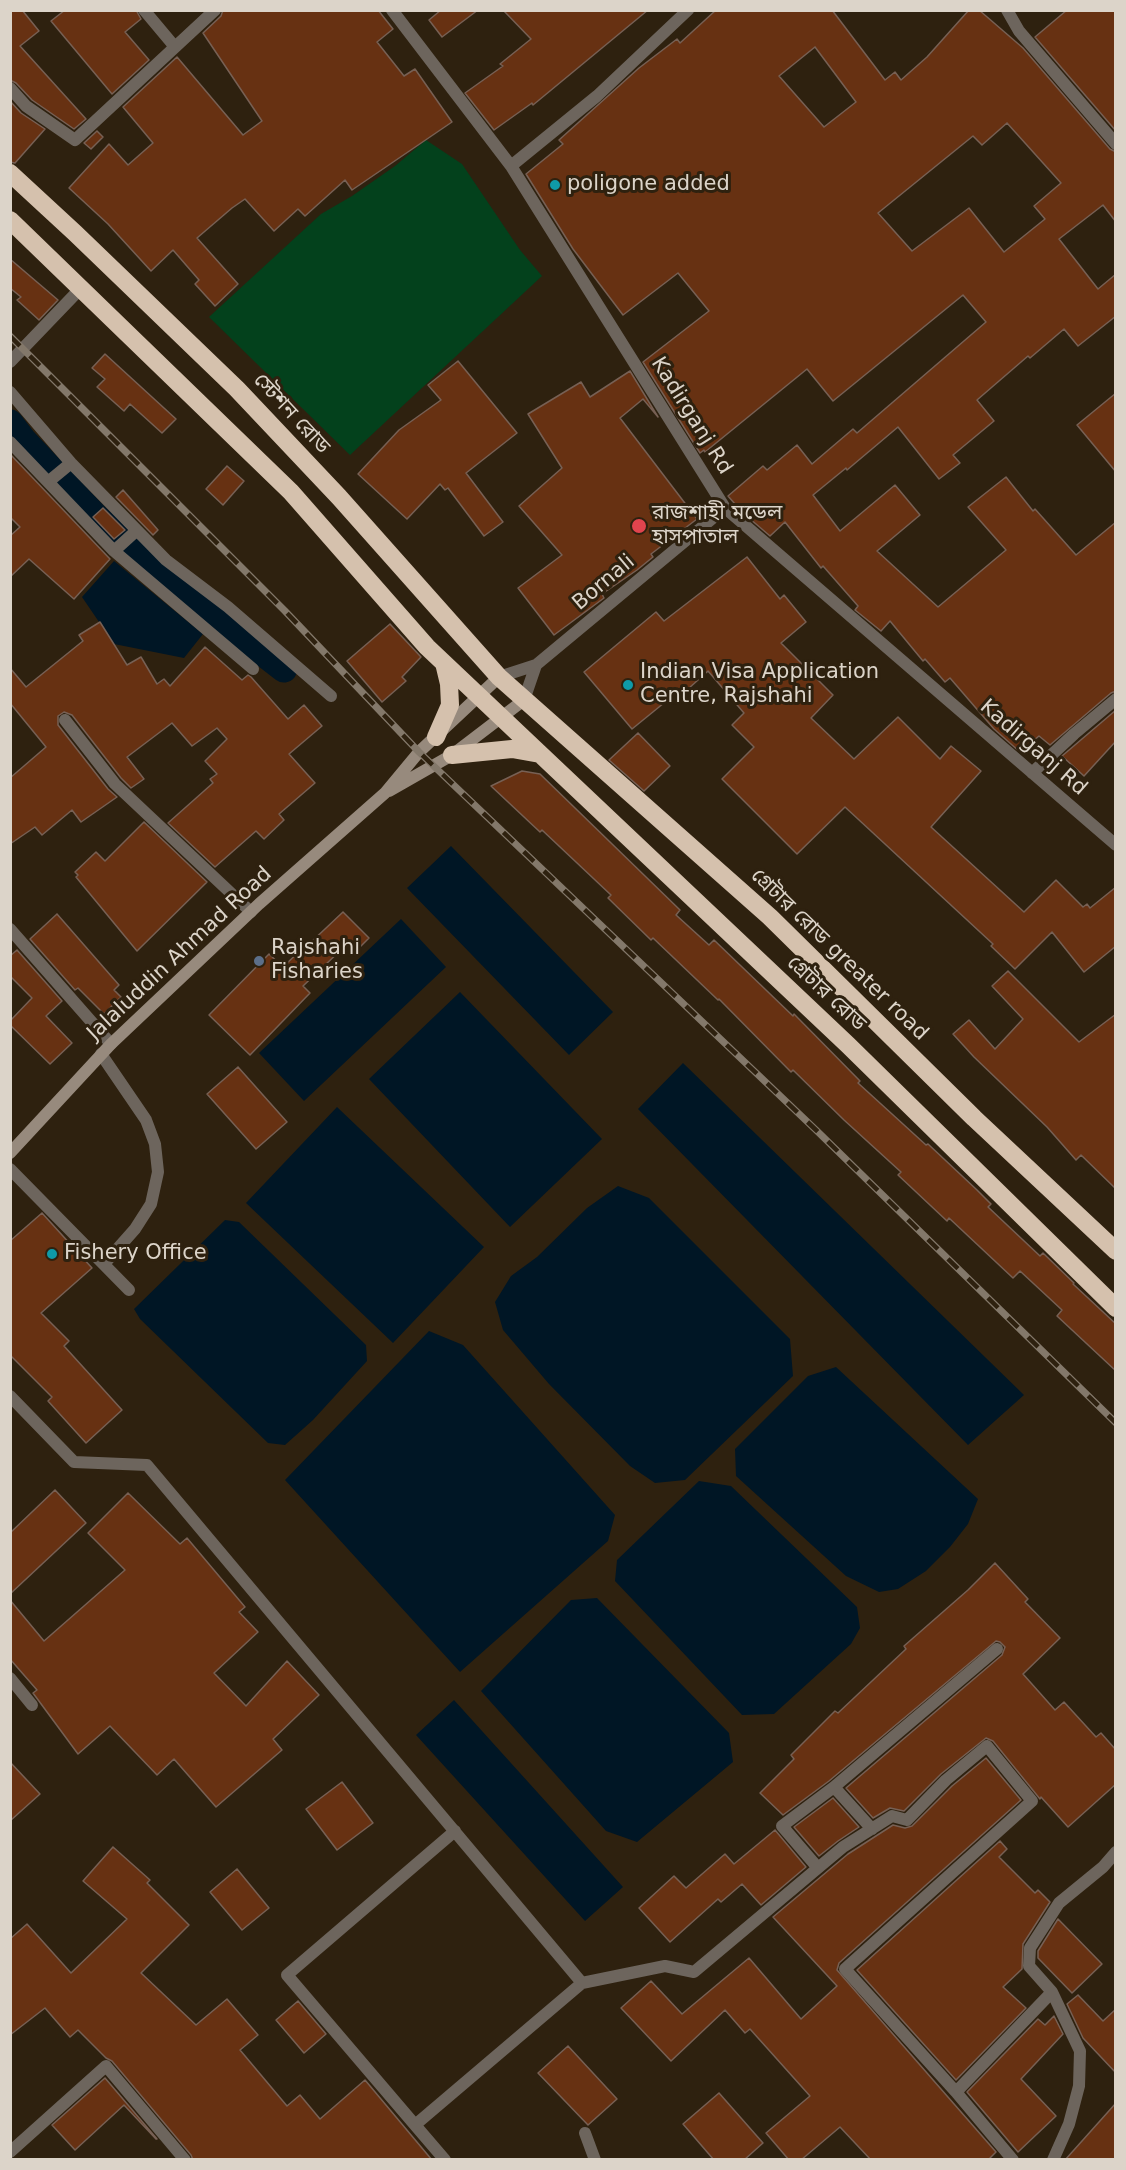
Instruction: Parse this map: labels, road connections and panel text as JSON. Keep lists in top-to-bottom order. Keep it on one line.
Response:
{"streets":{"highway":["স্টেশন রোড","গ্রেটার রোড greater road","গ্রেটার রোড"],"street":["Kadirganj Rd","Bornali","Jalaluddin Ahmad Road"]},"crossings":[["স্টেশন রোড","Bornali"],["স্টেশন রোড","Jalaluddin Ahmad Road"],["স্টেশন রোড","গ্রেটার রোড greater road"],["Kadirganj Rd","Bornali"],["Bornali","Jalaluddin Ahmad Road"],["Jalaluddin Ahmad Road","গ্রেটার রোড"]],"places":["poligone added","রাজশাহী মডেল হাসপাতাল","Indian Visa Application Centre, Rajshahi","Rajshahi Fisharies","Fishery Office"]}
